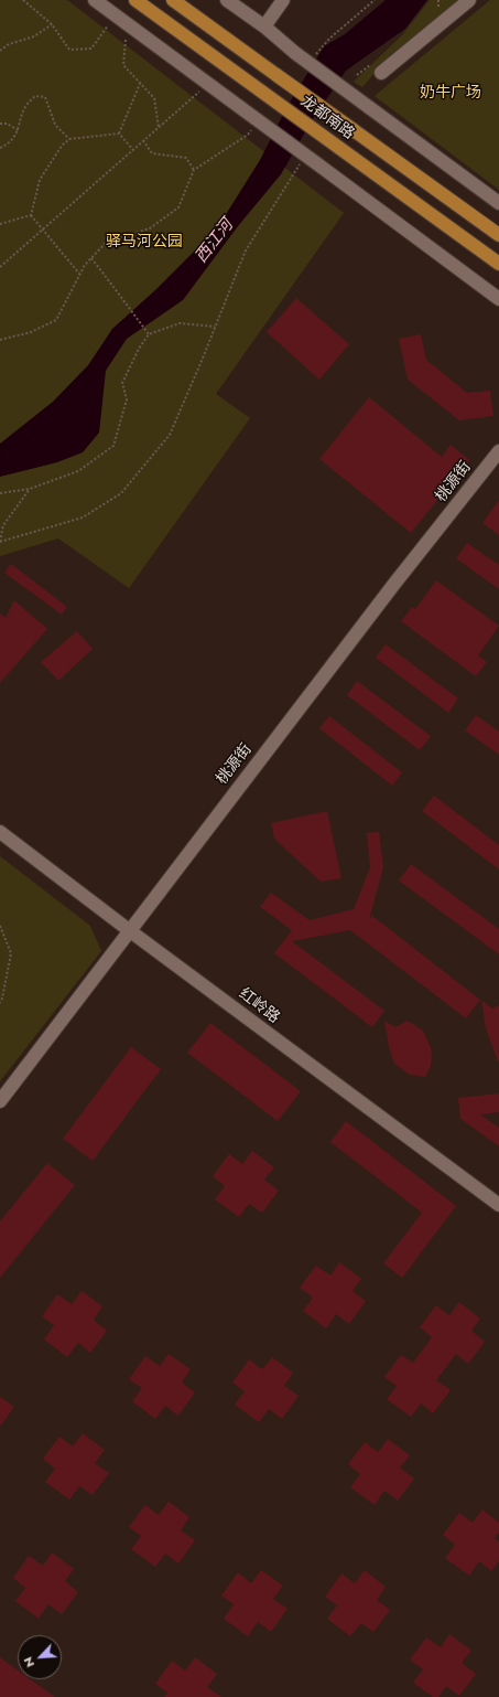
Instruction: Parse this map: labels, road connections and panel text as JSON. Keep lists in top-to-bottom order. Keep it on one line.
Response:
{"streets":{"main road":["龙都南路"],"street":["桃源街","红岭路"]},"crossings":[["桃源街","红岭路"]],"water":["西江河"],"parks":["奶牛广场","驿马河公园"],"north":"bottom left"}
